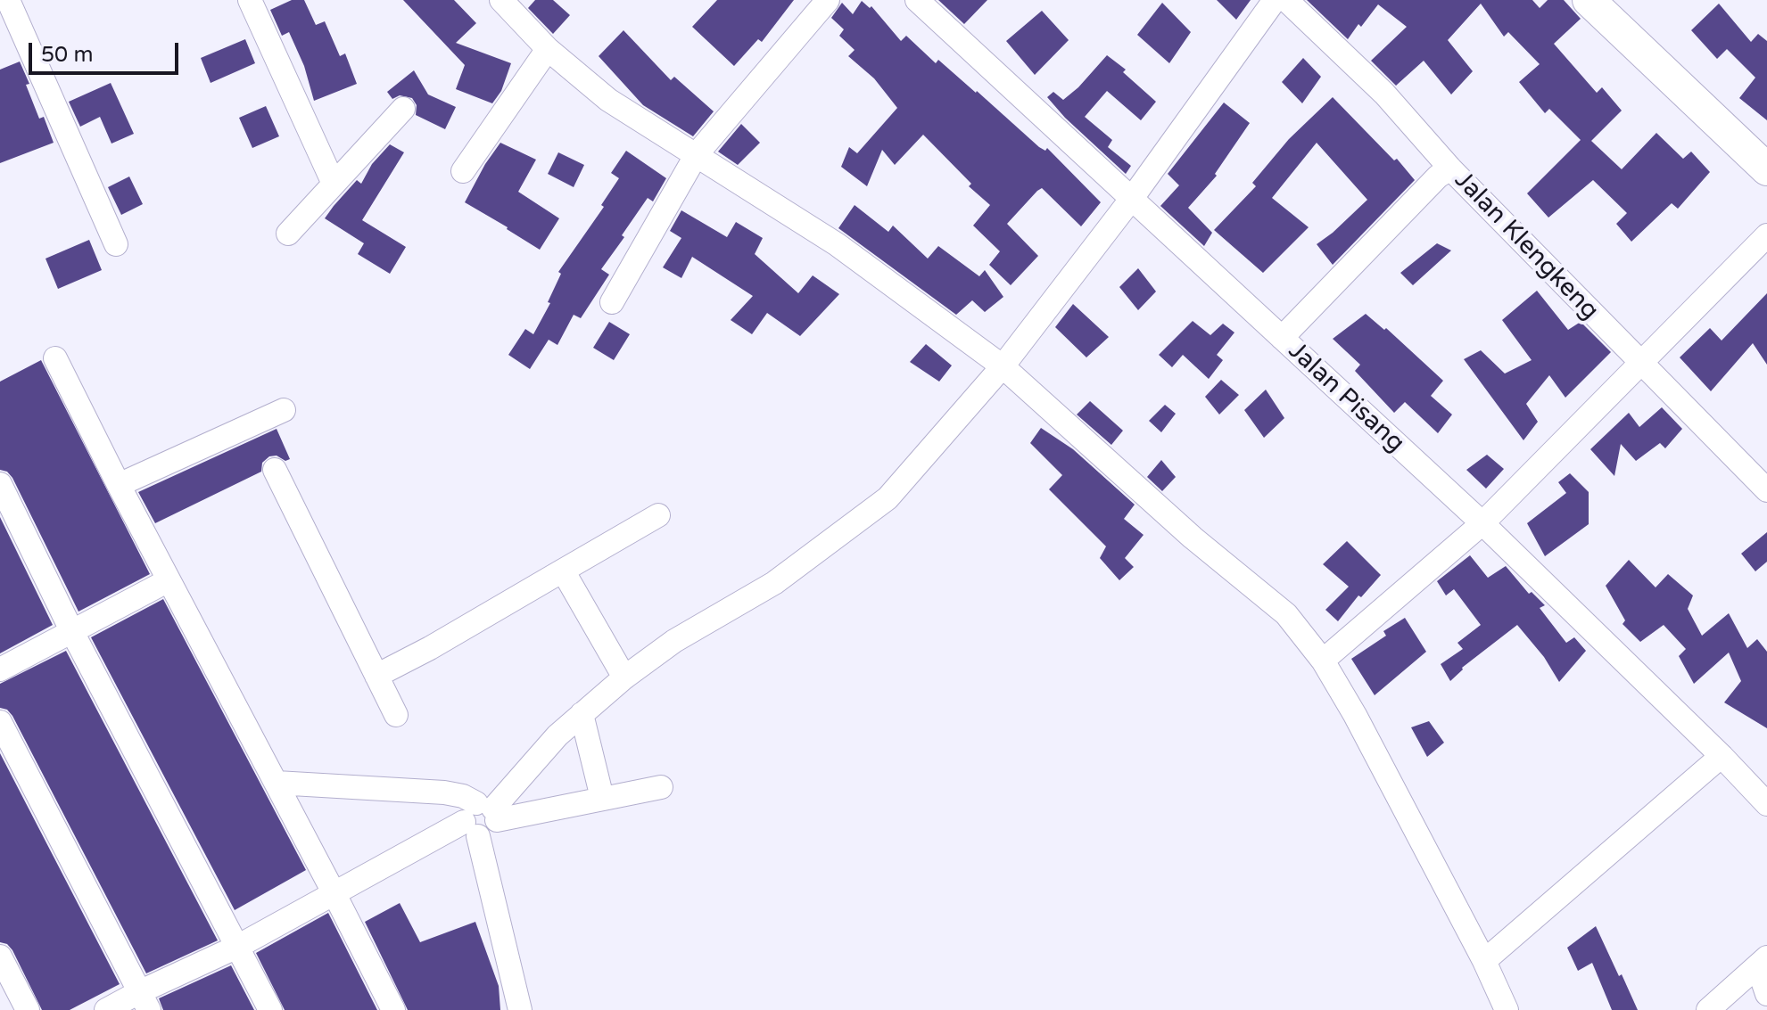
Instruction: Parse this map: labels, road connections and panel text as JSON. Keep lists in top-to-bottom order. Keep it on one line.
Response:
{"streets":{"street":["Jalan Klengkeng","Jalan Pisang"]},"scale_bar":"50 m"}
